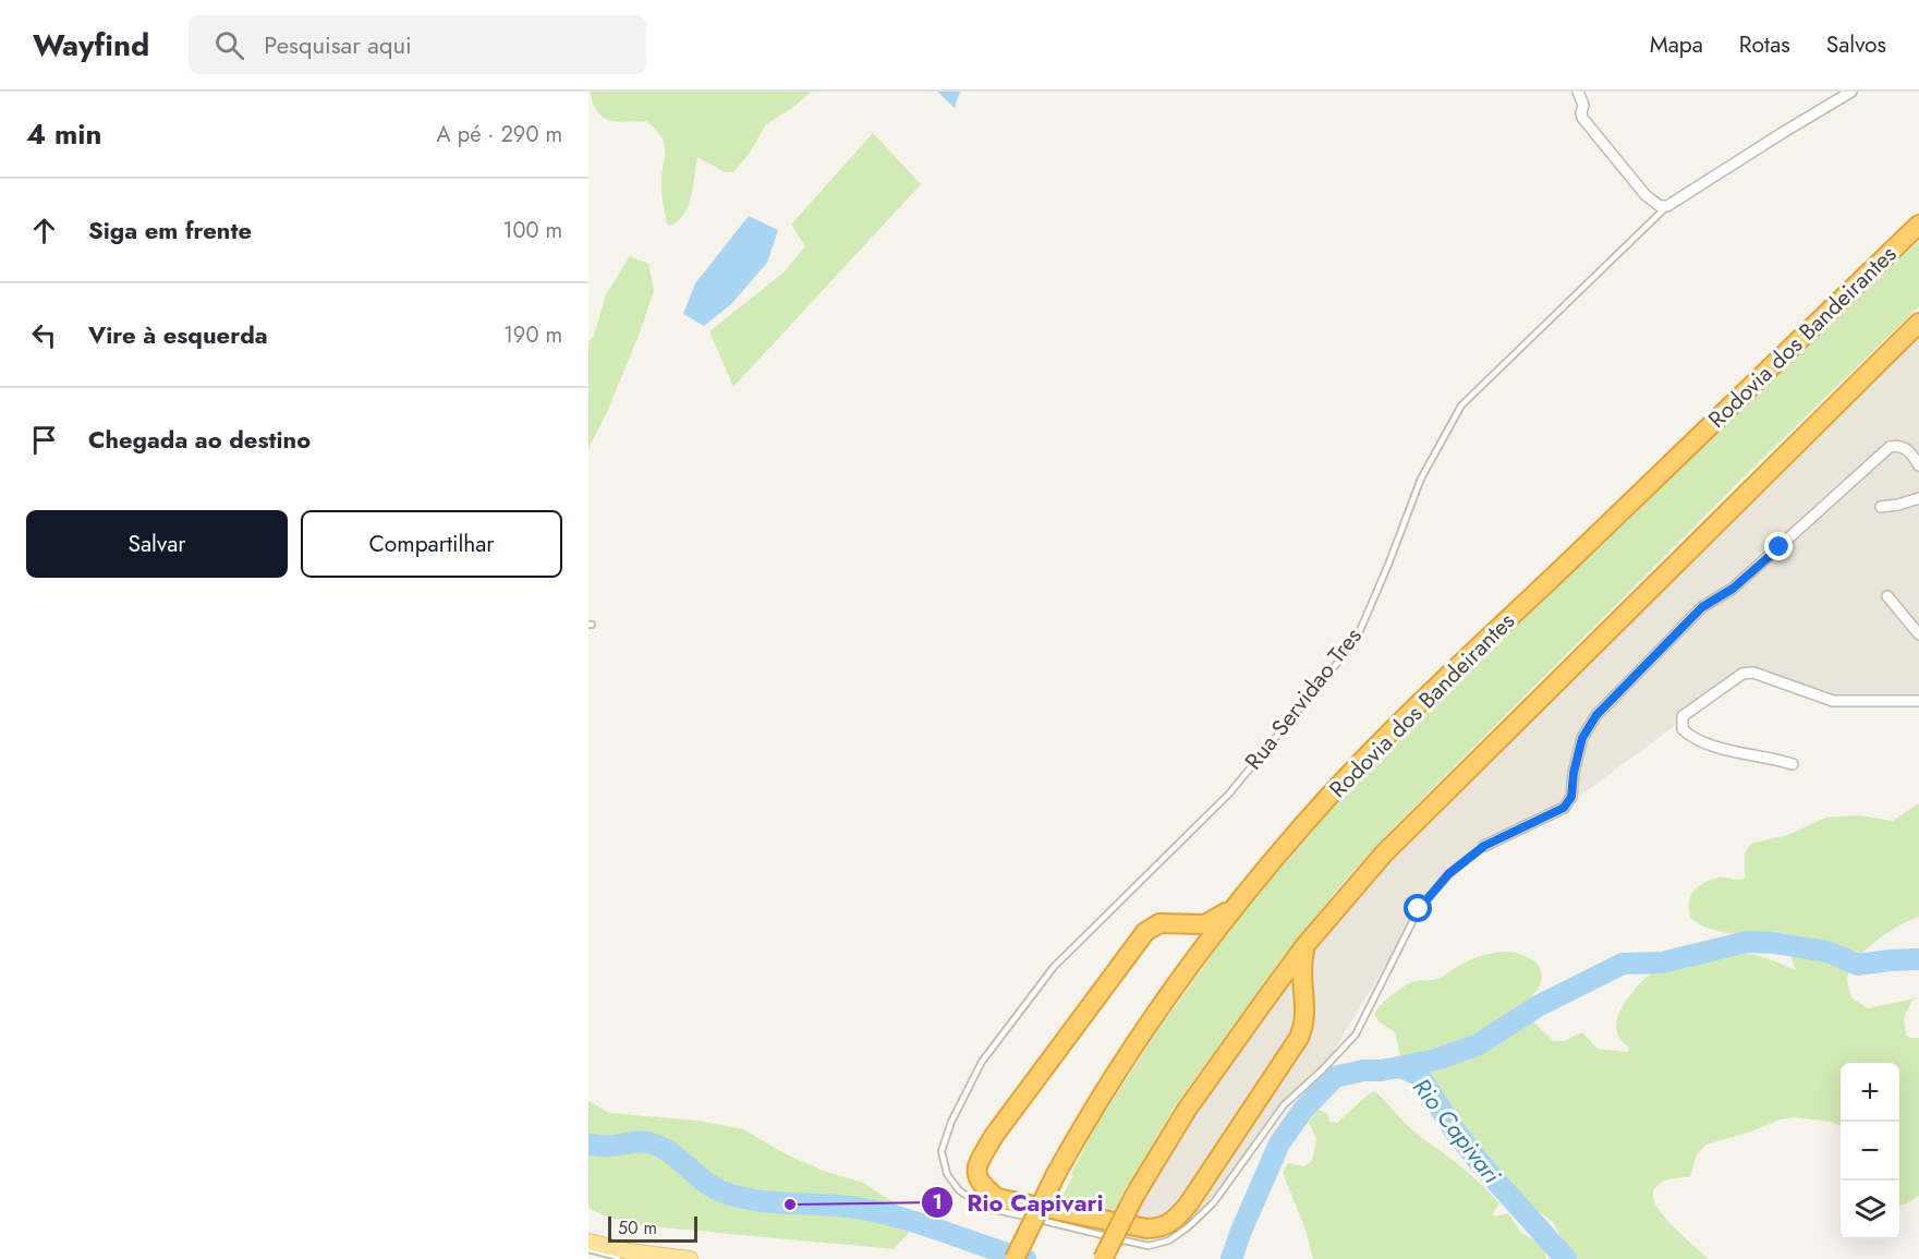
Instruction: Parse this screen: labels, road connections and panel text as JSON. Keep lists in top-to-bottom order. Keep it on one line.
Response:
{"streets":{"highway":["Rodovia dos Bandeirantes"],"lane":["Rua Servidao Tres"]},"water":["Rio Capivari"],"places":["Rio Capivari"],"scale_bar":"50 m","page":{"header":"Wayfind","search":"Pesquisar aqui","nav":["Mapa","Rotas","Salvos"],"heading":["4 min","A pé · 290 m"],"list":[["Siga em frente","100 m"],["Vire à esquerda","190 m"],"Chegada ao destino"],"buttons":["Salvar","Compartilhar"],"map_buttons":["+","−"],"scale":"50 m"}}
